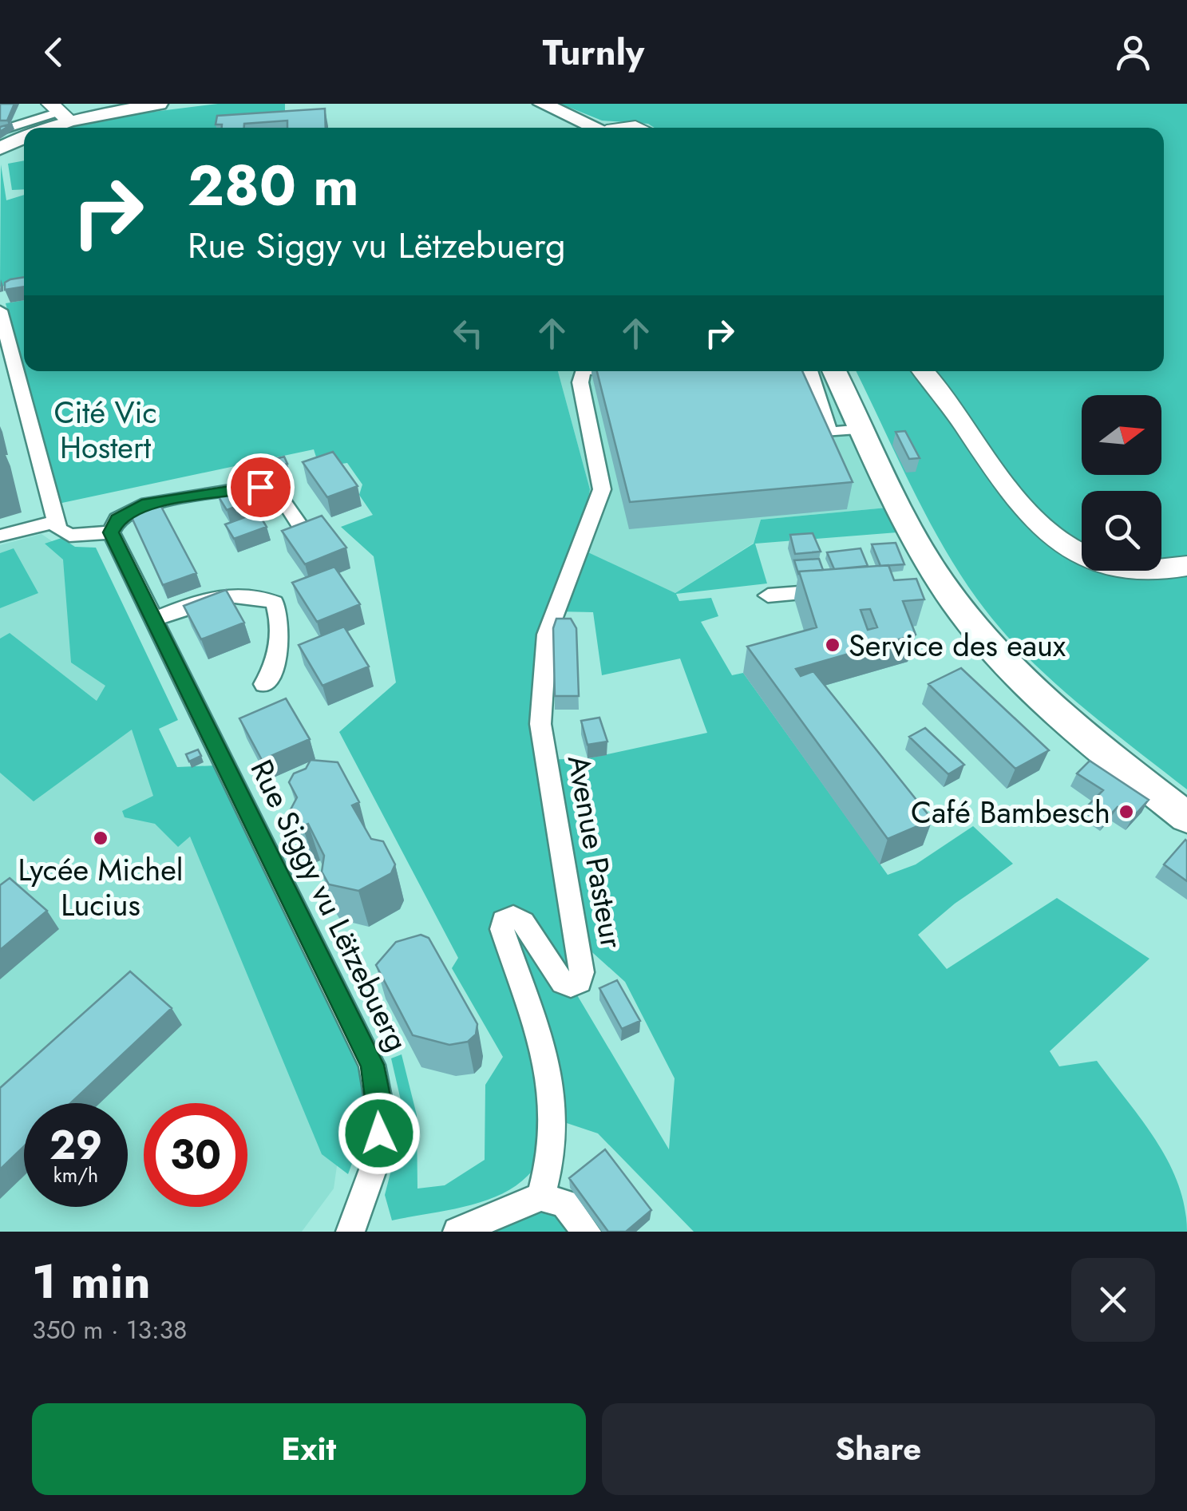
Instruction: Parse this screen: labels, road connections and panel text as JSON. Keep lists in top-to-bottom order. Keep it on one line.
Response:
{"streets":{"street":["Avenue Pasteur","Rue Siggy vu Lëtzebuerg"]},"parks":["Cité Vic Hostert"],"places":["Service des eaux","Café Bambesch","Lycée Michel Lucius"],"north":"right","page":{"header":"Turnly","turn":["280 m","Rue Siggy vu Lëtzebuerg"],"speed":"29 km/h","limit":"30","heading":["1 min","350 m · 13:38"],"buttons":["Exit","Share"]}}
